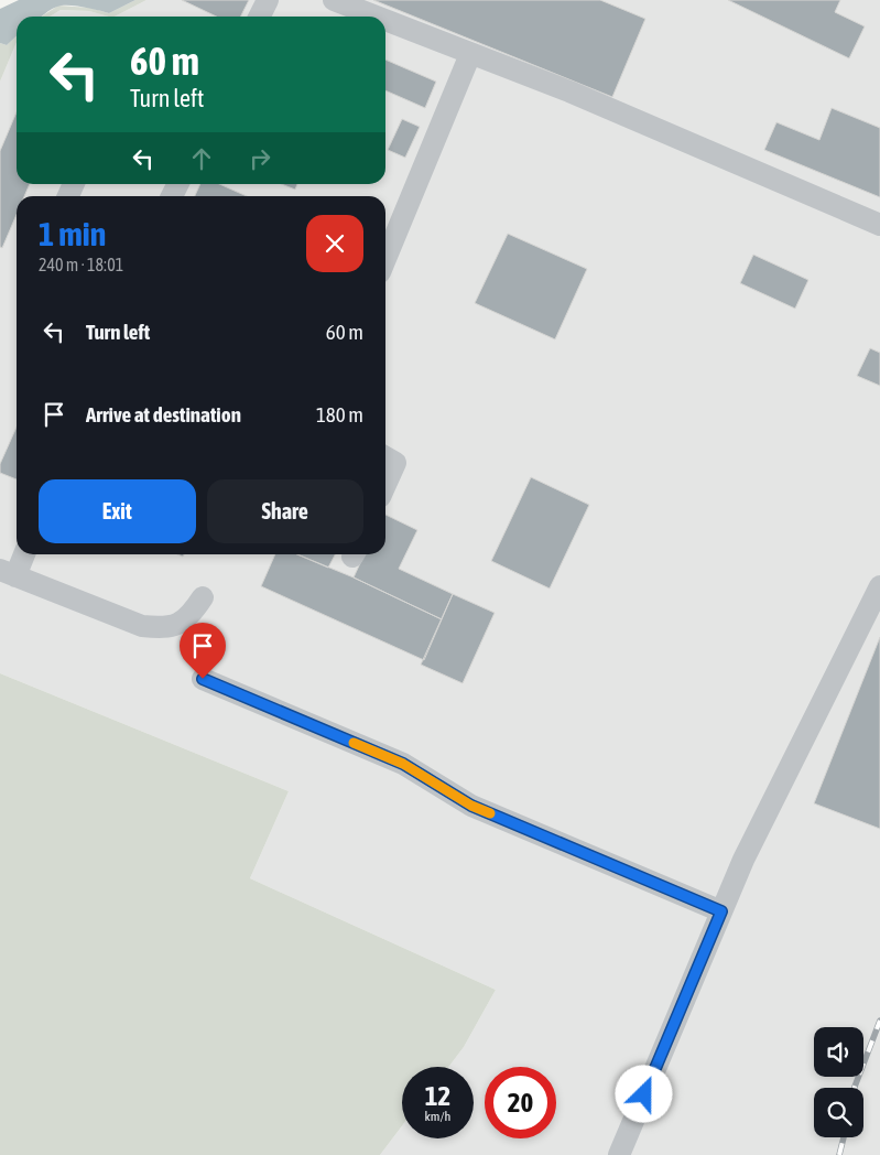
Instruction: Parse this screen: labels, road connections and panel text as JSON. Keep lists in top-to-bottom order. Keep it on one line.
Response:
{"page":{"turn":["60 m","Turn left"],"heading":["1 min","240 m · 18:01"],"list":[{"name":"Turn left","value":"60 m"},{"name":"Arrive at destination","value":"180 m"}],"buttons":["Exit","Share"],"speed":"12 km/h","limit":"20"}}
